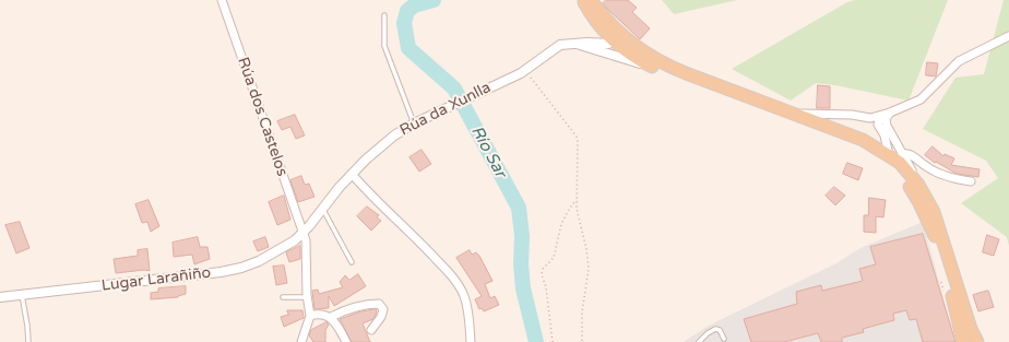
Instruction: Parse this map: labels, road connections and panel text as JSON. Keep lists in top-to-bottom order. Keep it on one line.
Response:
{"streets":{"street":["Rúa da Xunlla","Rúa dos Castelos","Lugar Larañiño"]},"crossings":[["Rúa da Xunlla","Rúa dos Castelos"],["Rúa da Xunlla","Lugar Larañiño"],["Rúa dos Castelos","Lugar Larañiño"]],"water":["Río Sar"]}
